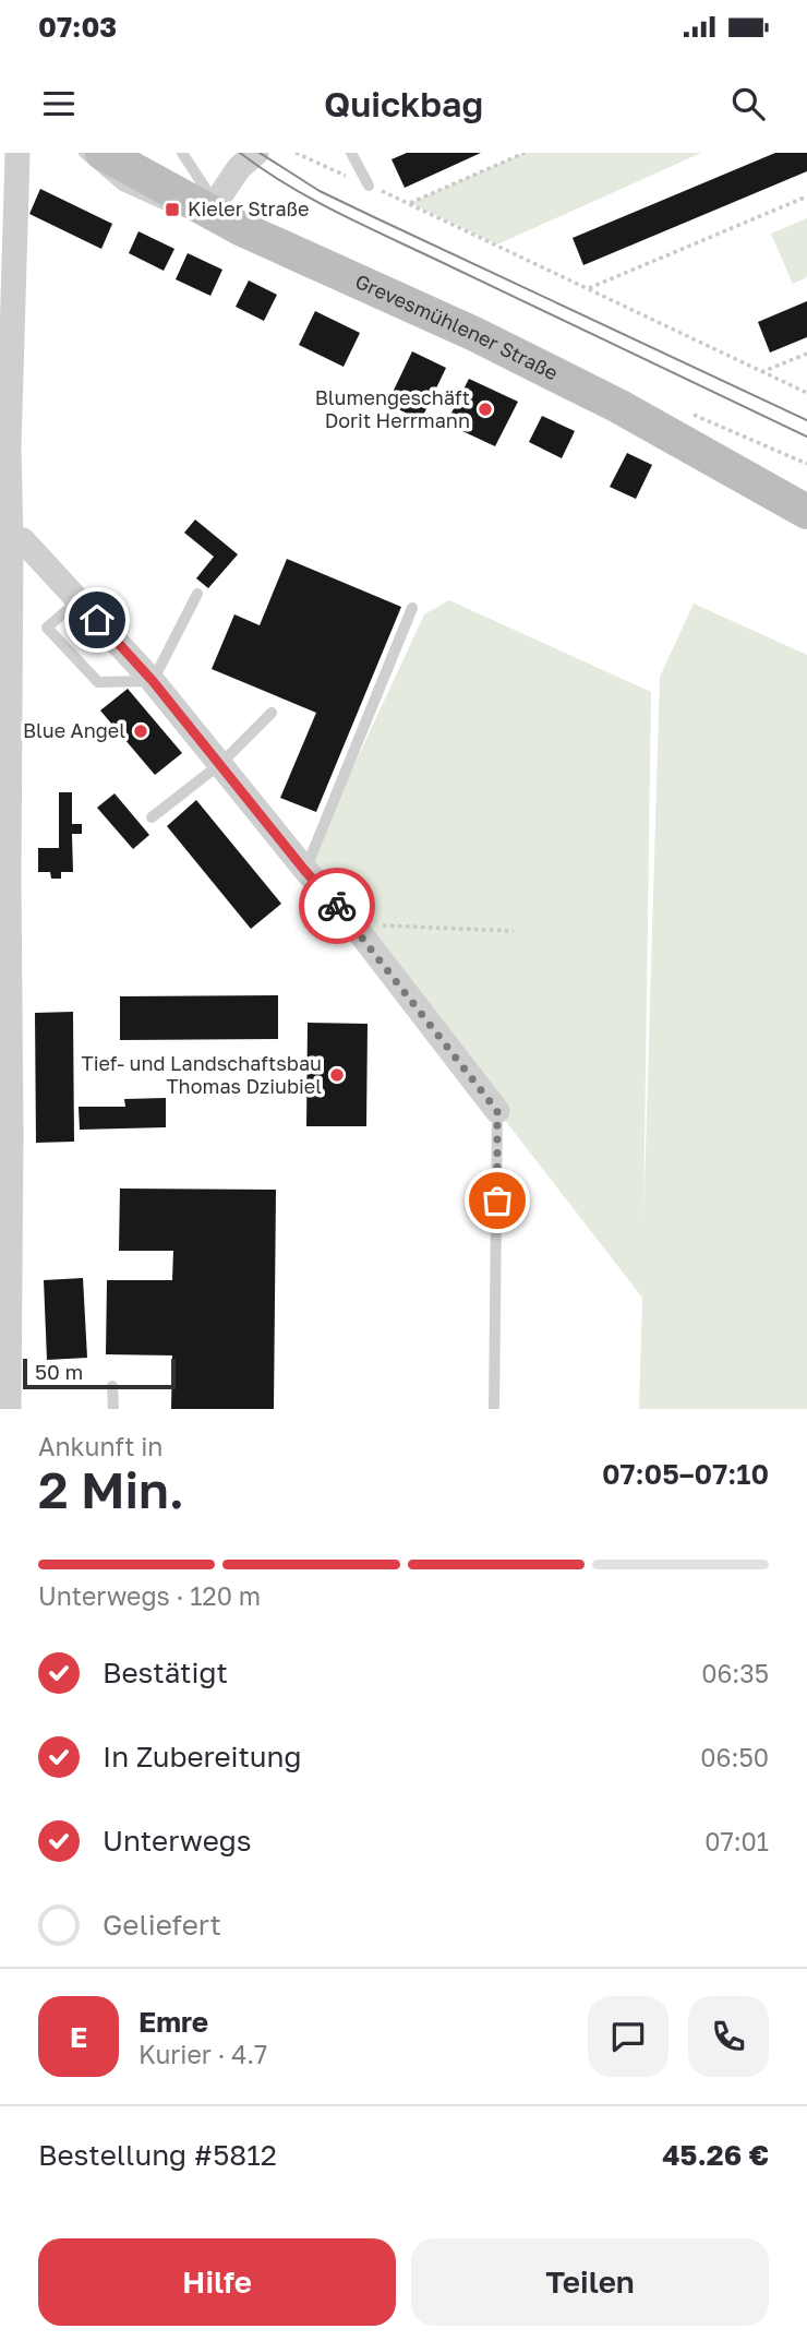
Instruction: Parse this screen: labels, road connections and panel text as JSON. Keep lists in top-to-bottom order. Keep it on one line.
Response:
{"streets":{"street":["Grevesmühlener Straße"]},"places":{"transit":["Kieler Straße"],"other":["Blumengeschäft Dorit Herrmann","Blue Angel","Tief- und Landschaftsbau Thomas Dziubiel"]},"scale_bar":"50 m","page":{"status":"07:03","header":"Quickbag","scale":"50 m","heading":["2 Min.","Ankunft in","07:05–07:10"],"panel":["Emre","Kurier · 4.7","Bestellung #5812","45.26 €"],"bar":"Unterwegs · 120 m","list":[["Bestätigt","06:35"],["In Zubereitung","06:50"],["Unterwegs","07:01"],"Geliefert"],"round":"E","buttons":["Hilfe","Teilen"]}}
